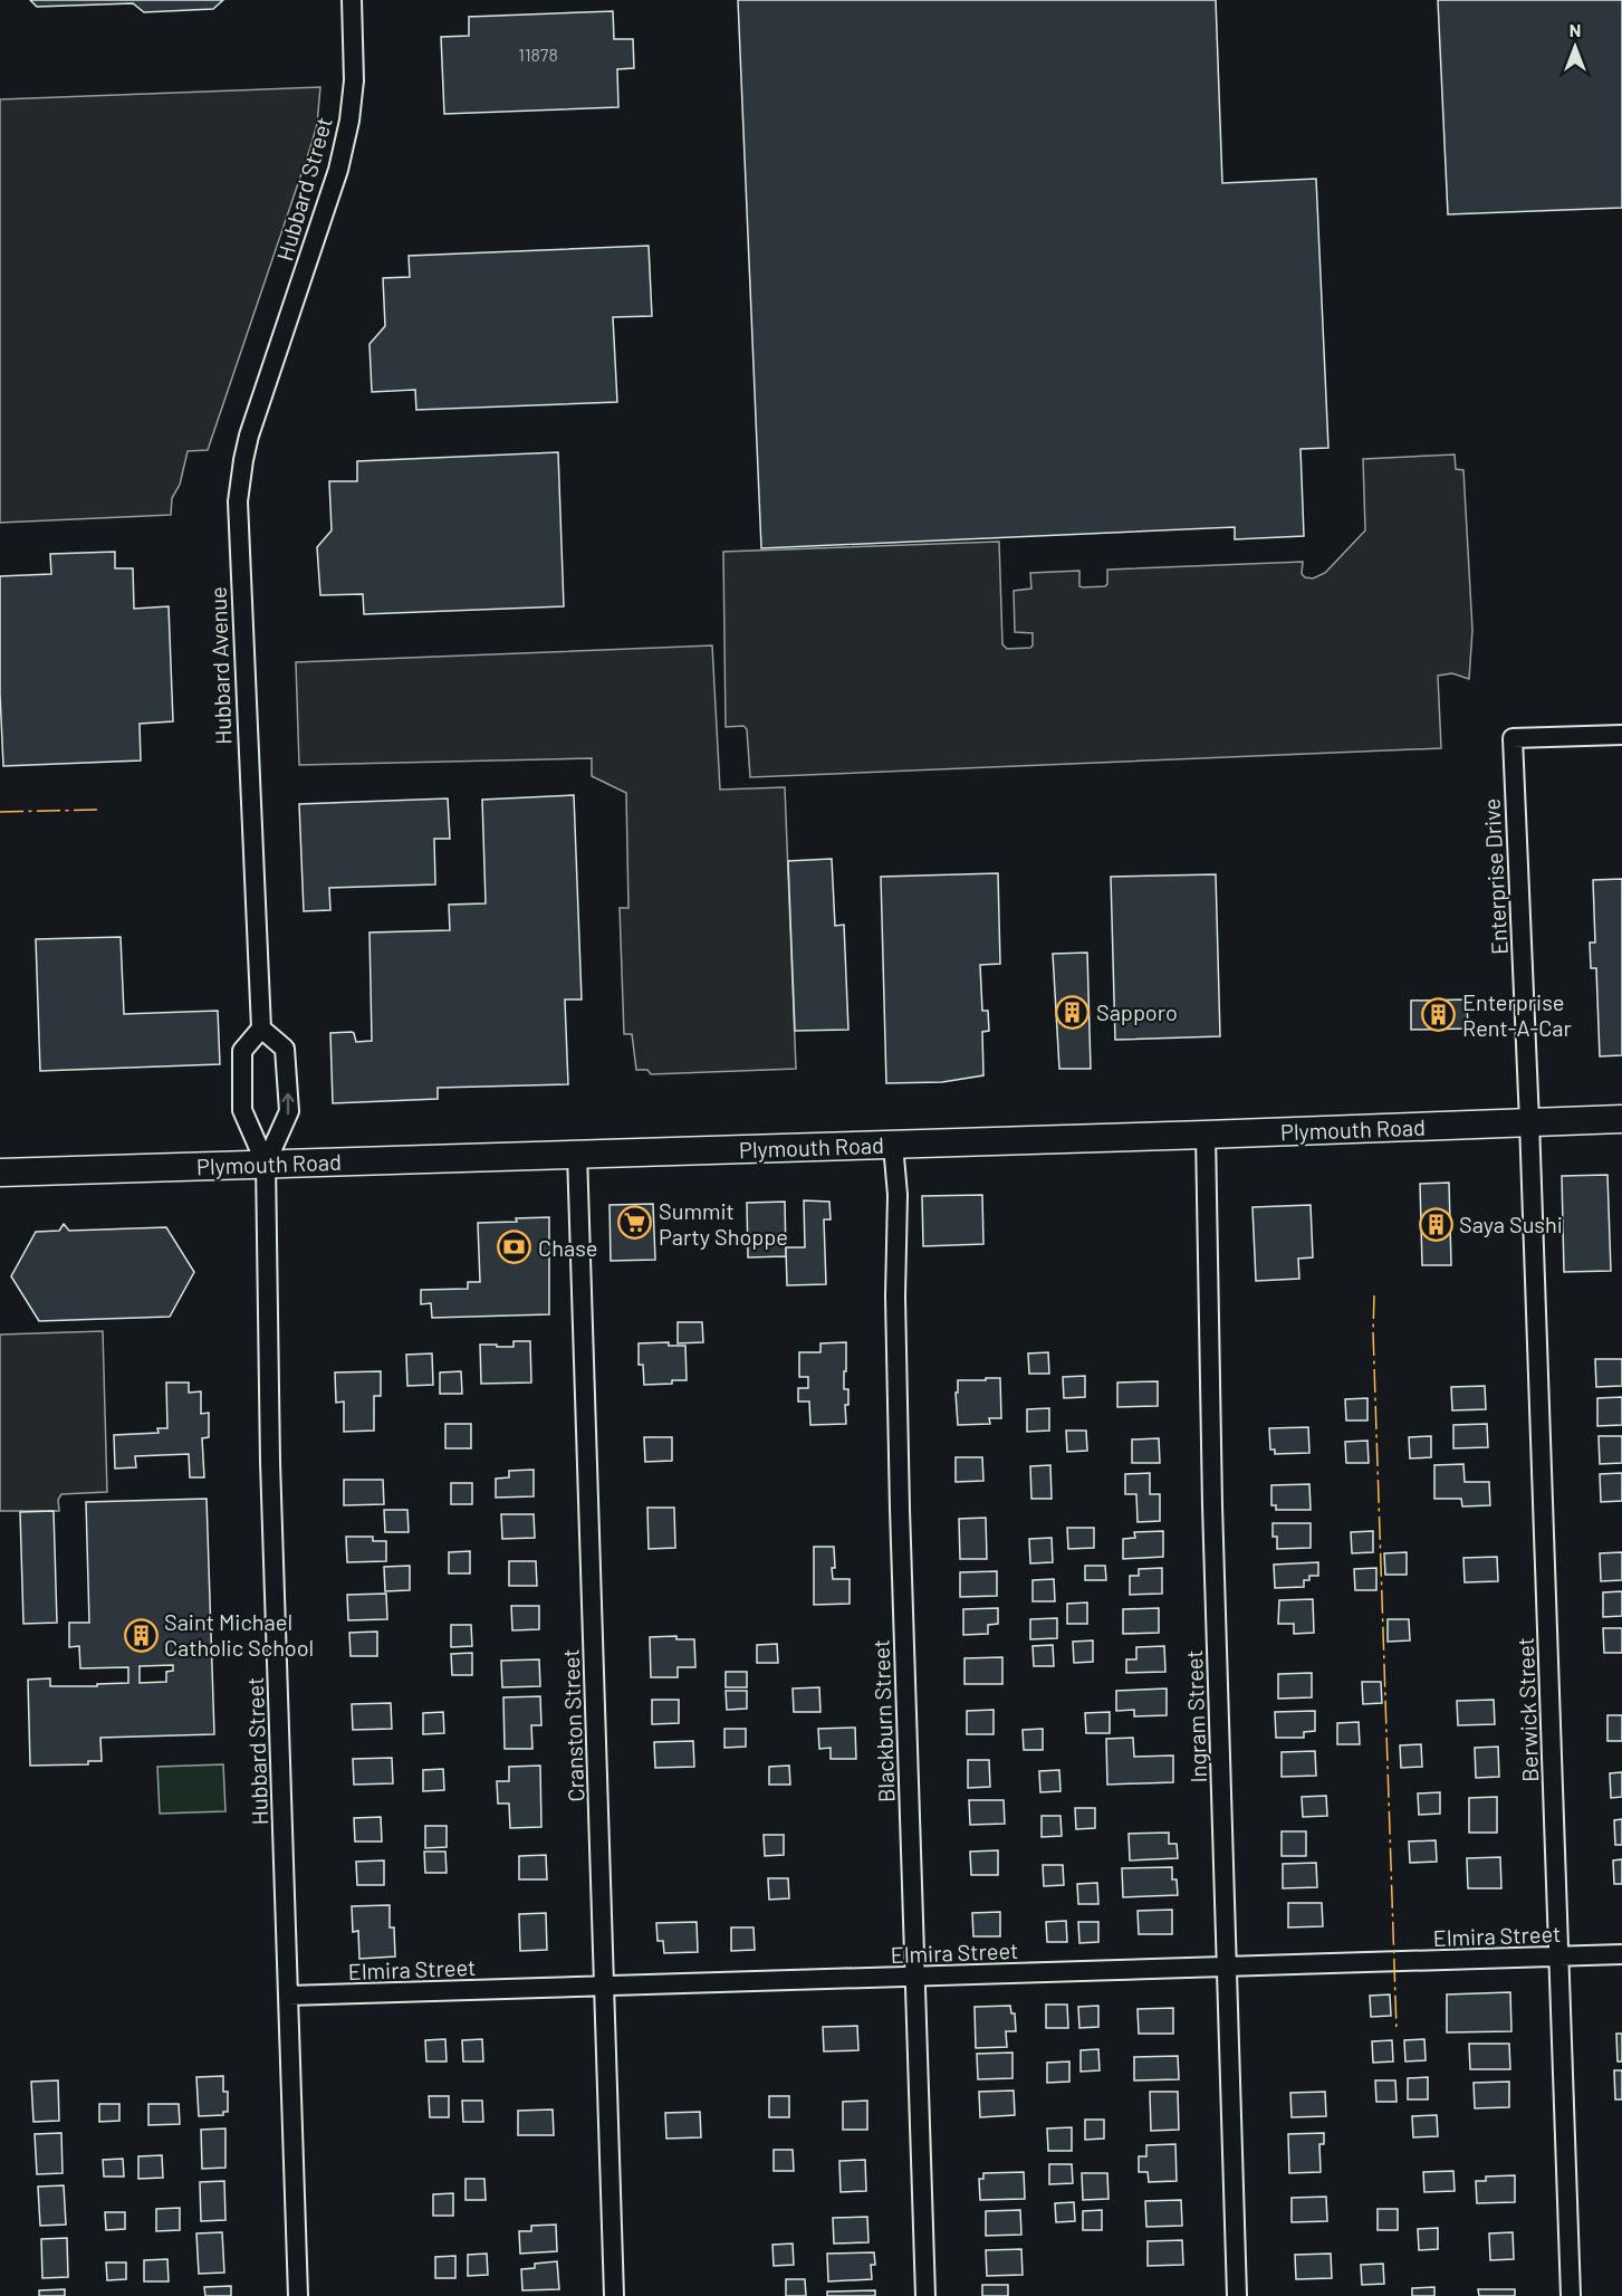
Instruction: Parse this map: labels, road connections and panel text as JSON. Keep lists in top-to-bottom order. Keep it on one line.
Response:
{"streets":{"main road":["Plymouth Road"],"street":["Hubbard Street","Hubbard Avenue","Enterprise Drive","Berwick Street","Ingram Street","Blackburn Street","Cranston Street","Elmira Street"]},"crossings":[["Hubbard Street","Hubbard Avenue"],["Hubbard Street","Plymouth Road"],["Hubbard Street","Elmira Street"],["Enterprise Drive","Plymouth Road"],["Enterprise Drive","Berwick Street"],["Plymouth Road","Berwick Street"],["Plymouth Road","Ingram Street"],["Plymouth Road","Blackburn Street"],["Plymouth Road","Cranston Street"],["Berwick Street","Elmira Street"],["Ingram Street","Elmira Street"],["Blackburn Street","Elmira Street"],["Cranston Street","Elmira Street"]],"places":{"building":["Sapporo","Enterprise Rent-A-Car","Saya Sushi","Saint Michael Catholic School"],"supermarket":["Summit Party Shoppe"],"bank":["Chase"]},"house_numbers":["11878"],"north":"top"}
